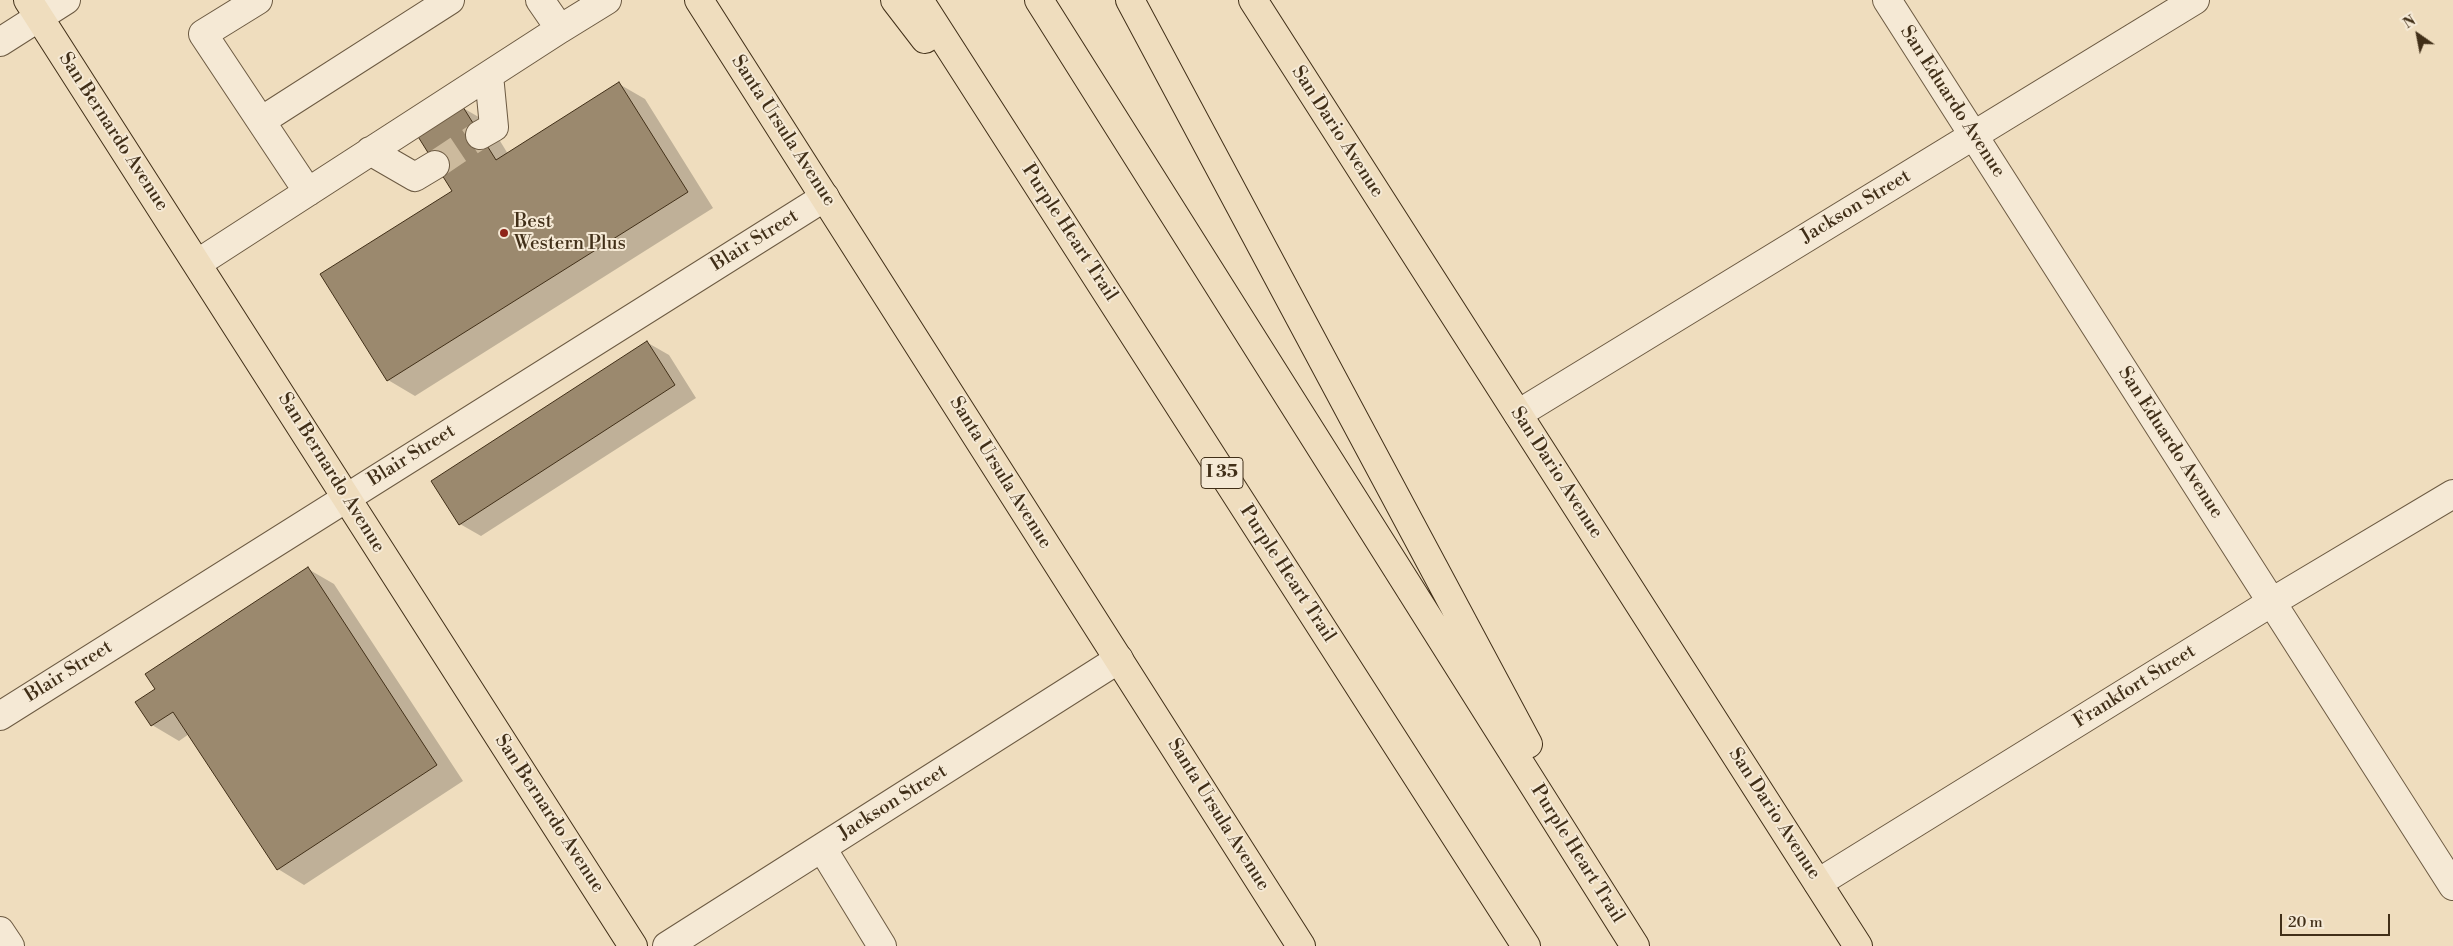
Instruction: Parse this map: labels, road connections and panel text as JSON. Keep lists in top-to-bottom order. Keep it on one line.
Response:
{"streets":{"main road":["Santa Ursula Avenue","San Bernardo Avenue","San Dario Avenue","Purple Heart Trail","I 35"],"street":["San Eduardo Avenue","Jackson Street","Blair Street","Frankfort Street"]},"crossings":[["San Eduardo Avenue","Jackson Street"],["San Eduardo Avenue","Frankfort Street"],["Santa Ursula Avenue","Jackson Street"],["Santa Ursula Avenue","Blair Street"],["San Bernardo Avenue","Blair Street"],["San Dario Avenue","Jackson Street"],["San Dario Avenue","Frankfort Street"]],"places":["Best Western Plus"],"scale_bar":"20 m","north":"top left"}
